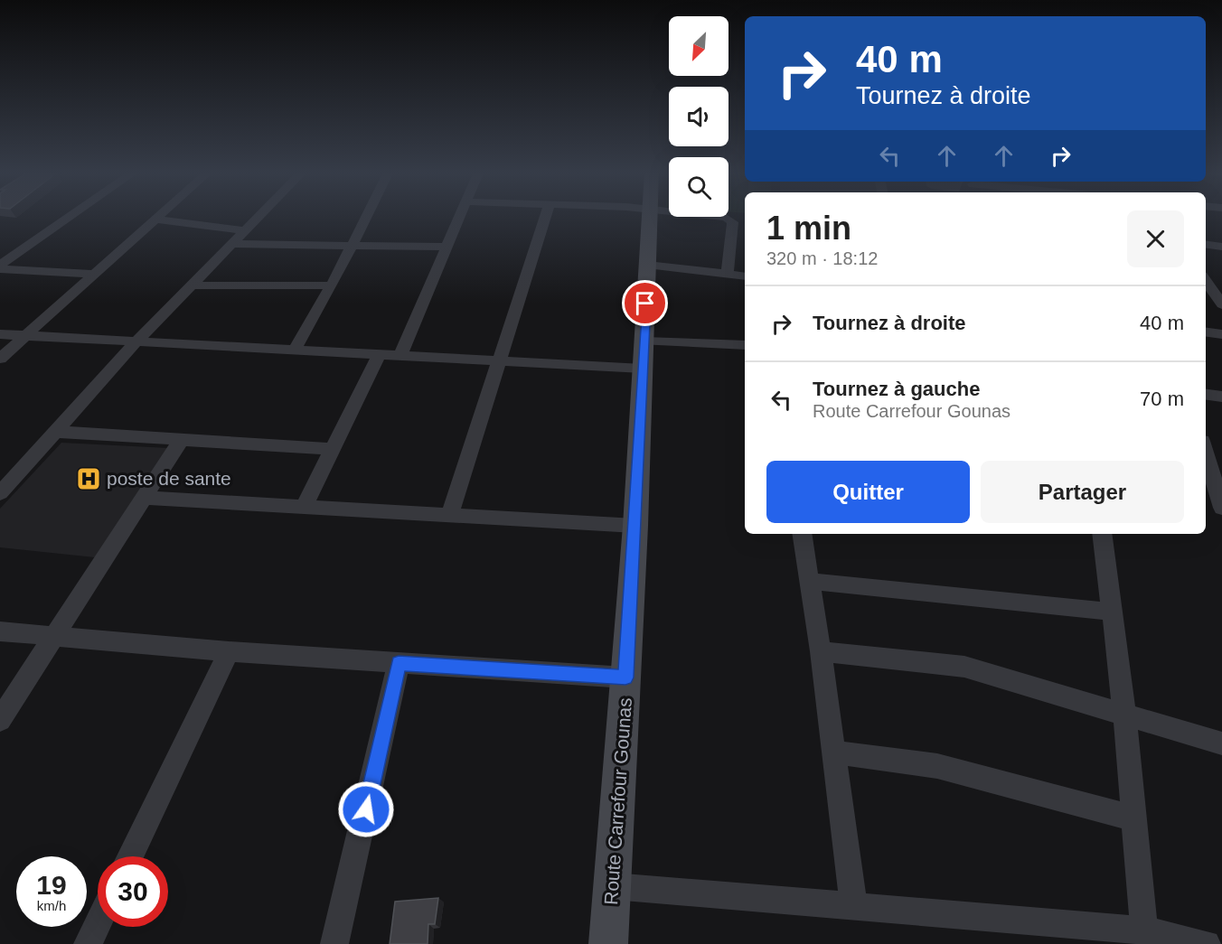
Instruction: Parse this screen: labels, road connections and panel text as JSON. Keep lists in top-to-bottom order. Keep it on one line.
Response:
{"streets":{"main road":["Route Carrefour Gounas"]},"places":{"hospital":["poste de sante"]},"north":"bottom left","page":{"turn":["40 m","Tournez à droite"],"heading":["1 min","320 m · 18:12"],"list":[{"name":"Tournez à droite","value":"40 m"},{"name":"Tournez à gauche","note":"Route Carrefour Gounas","value":"70 m"}],"buttons":["Quitter","Partager"],"speed":"19 km/h","limit":"30"}}
